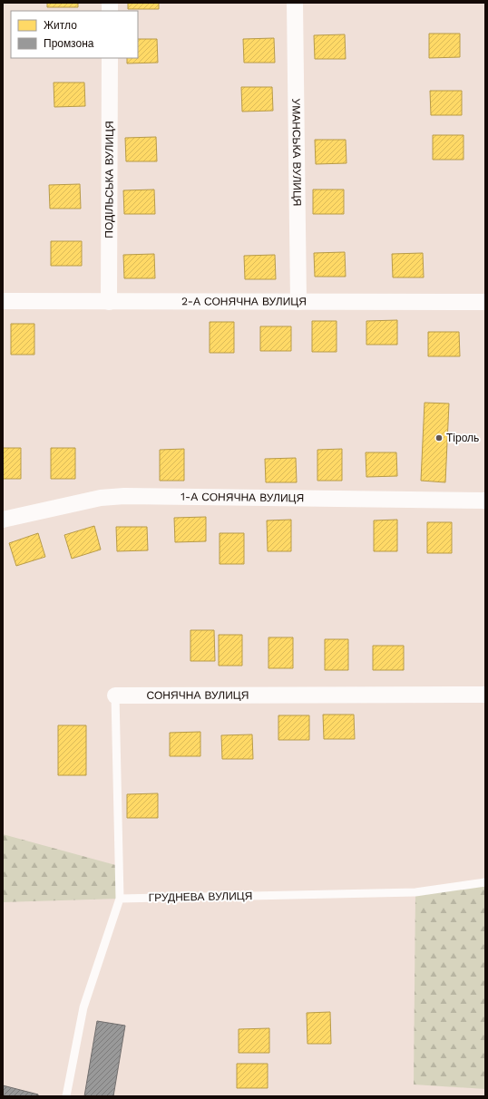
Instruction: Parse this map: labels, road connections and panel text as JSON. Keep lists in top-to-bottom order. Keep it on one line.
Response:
{"streets":{"street":["УМАНСЬКА ВУЛИЦЯ","ПОДІЛЬСЬКА ВУЛИЦЯ","2-А СОНЯЧНА ВУЛИЦЯ","1-А СОНЯЧНА ВУЛИЦЯ","СОНЯЧНА ВУЛИЦЯ"],"lane":["ГРУДНЕВА ВУЛИЦЯ"]},"crossings":[["УМАНСЬКА ВУЛИЦЯ","2-А СОНЯЧНА ВУЛИЦЯ"],["ПОДІЛЬСЬКА ВУЛИЦЯ","2-А СОНЯЧНА ВУЛИЦЯ"],["СОНЯЧНА ВУЛИЦЯ","ГРУДНЕВА ВУЛИЦЯ"]],"places":["Тіроль"],"legend":["Житло","Промзона"]}
